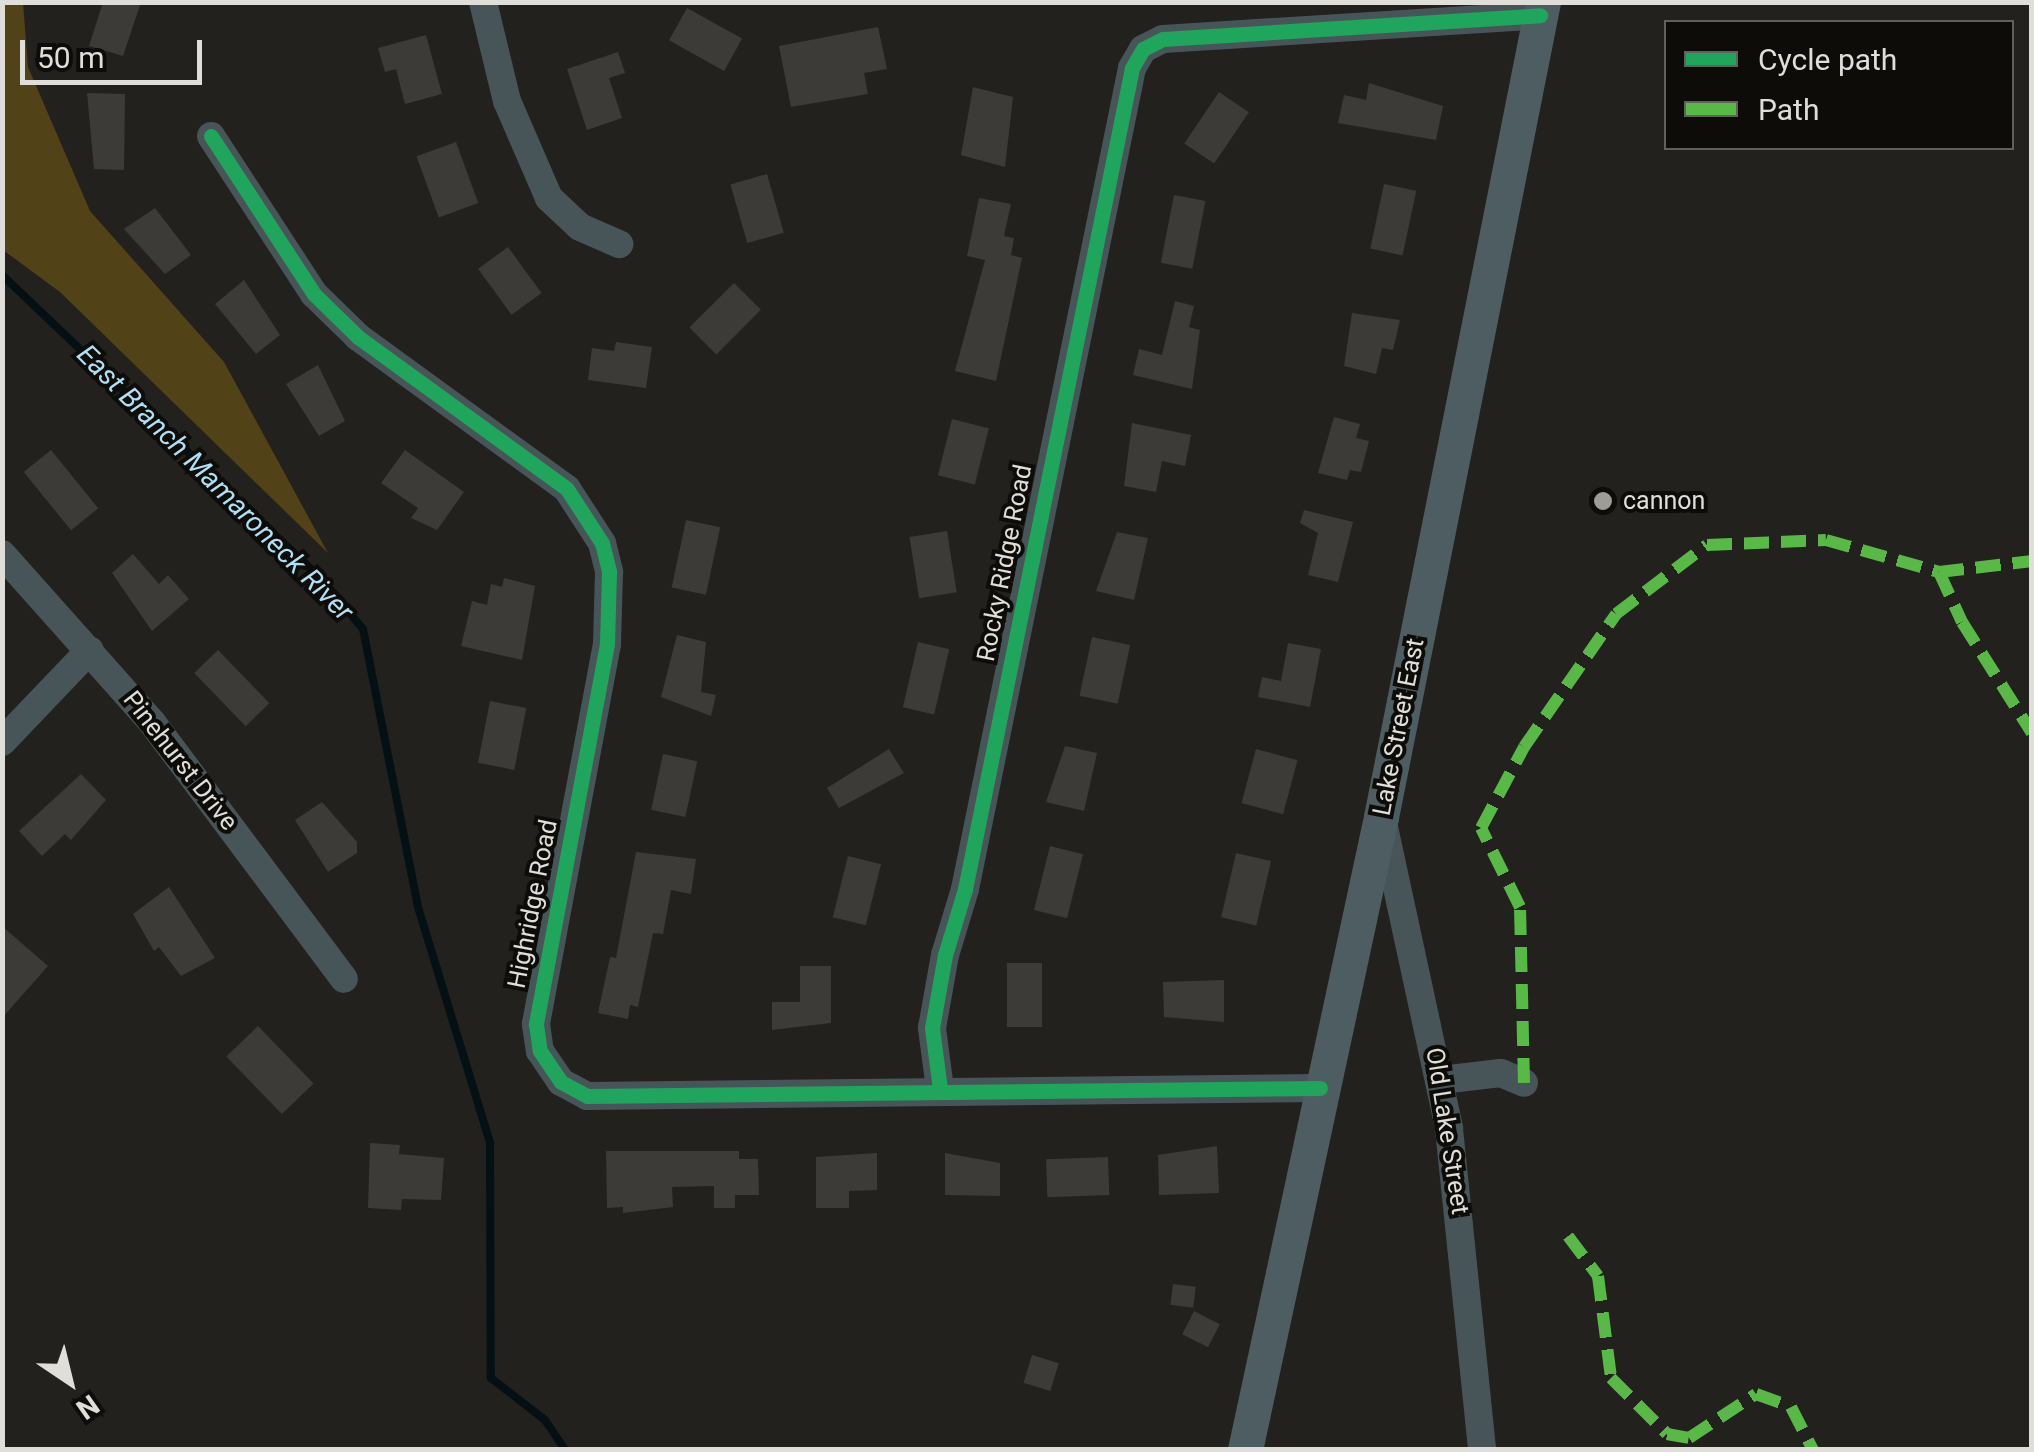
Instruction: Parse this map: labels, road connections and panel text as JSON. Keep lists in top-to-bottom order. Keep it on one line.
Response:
{"streets":{"main road":["Lake Street East"],"street":["Rocky Ridge Road","Pinehurst Drive","Highridge Road","Old Lake Street"]},"crossings":[["Rocky Ridge Road","Lake Street East"],["Rocky Ridge Road","Highridge Road"],["Lake Street East","Highridge Road"],["Lake Street East","Old Lake Street"]],"water":["East Branch Mamaroneck River"],"places":["cannon"],"legend":["Cycle path","Path"],"scale_bar":"50 m","north":"bottom right"}
